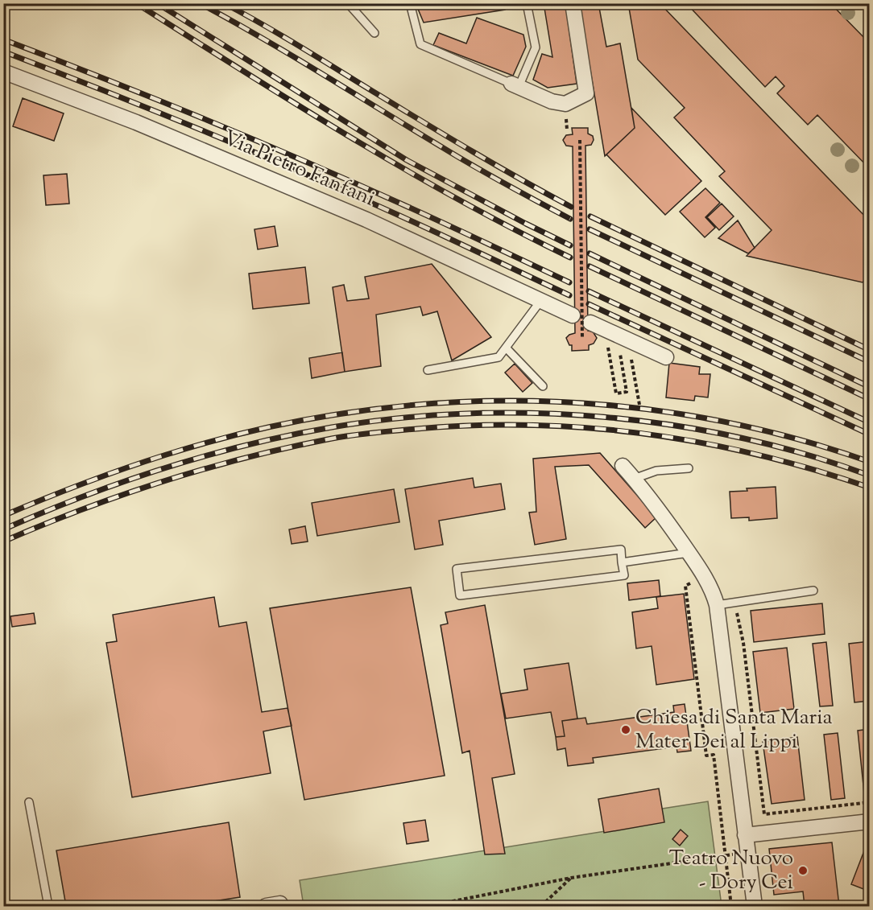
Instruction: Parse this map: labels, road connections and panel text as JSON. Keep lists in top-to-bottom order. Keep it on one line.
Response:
{"streets":{"street":["Via Pietro Fanfani"]},"places":["Chiesa di Santa Maria Mater Dei al Lippi","Teatro Nuovo - Dory Cei"]}
